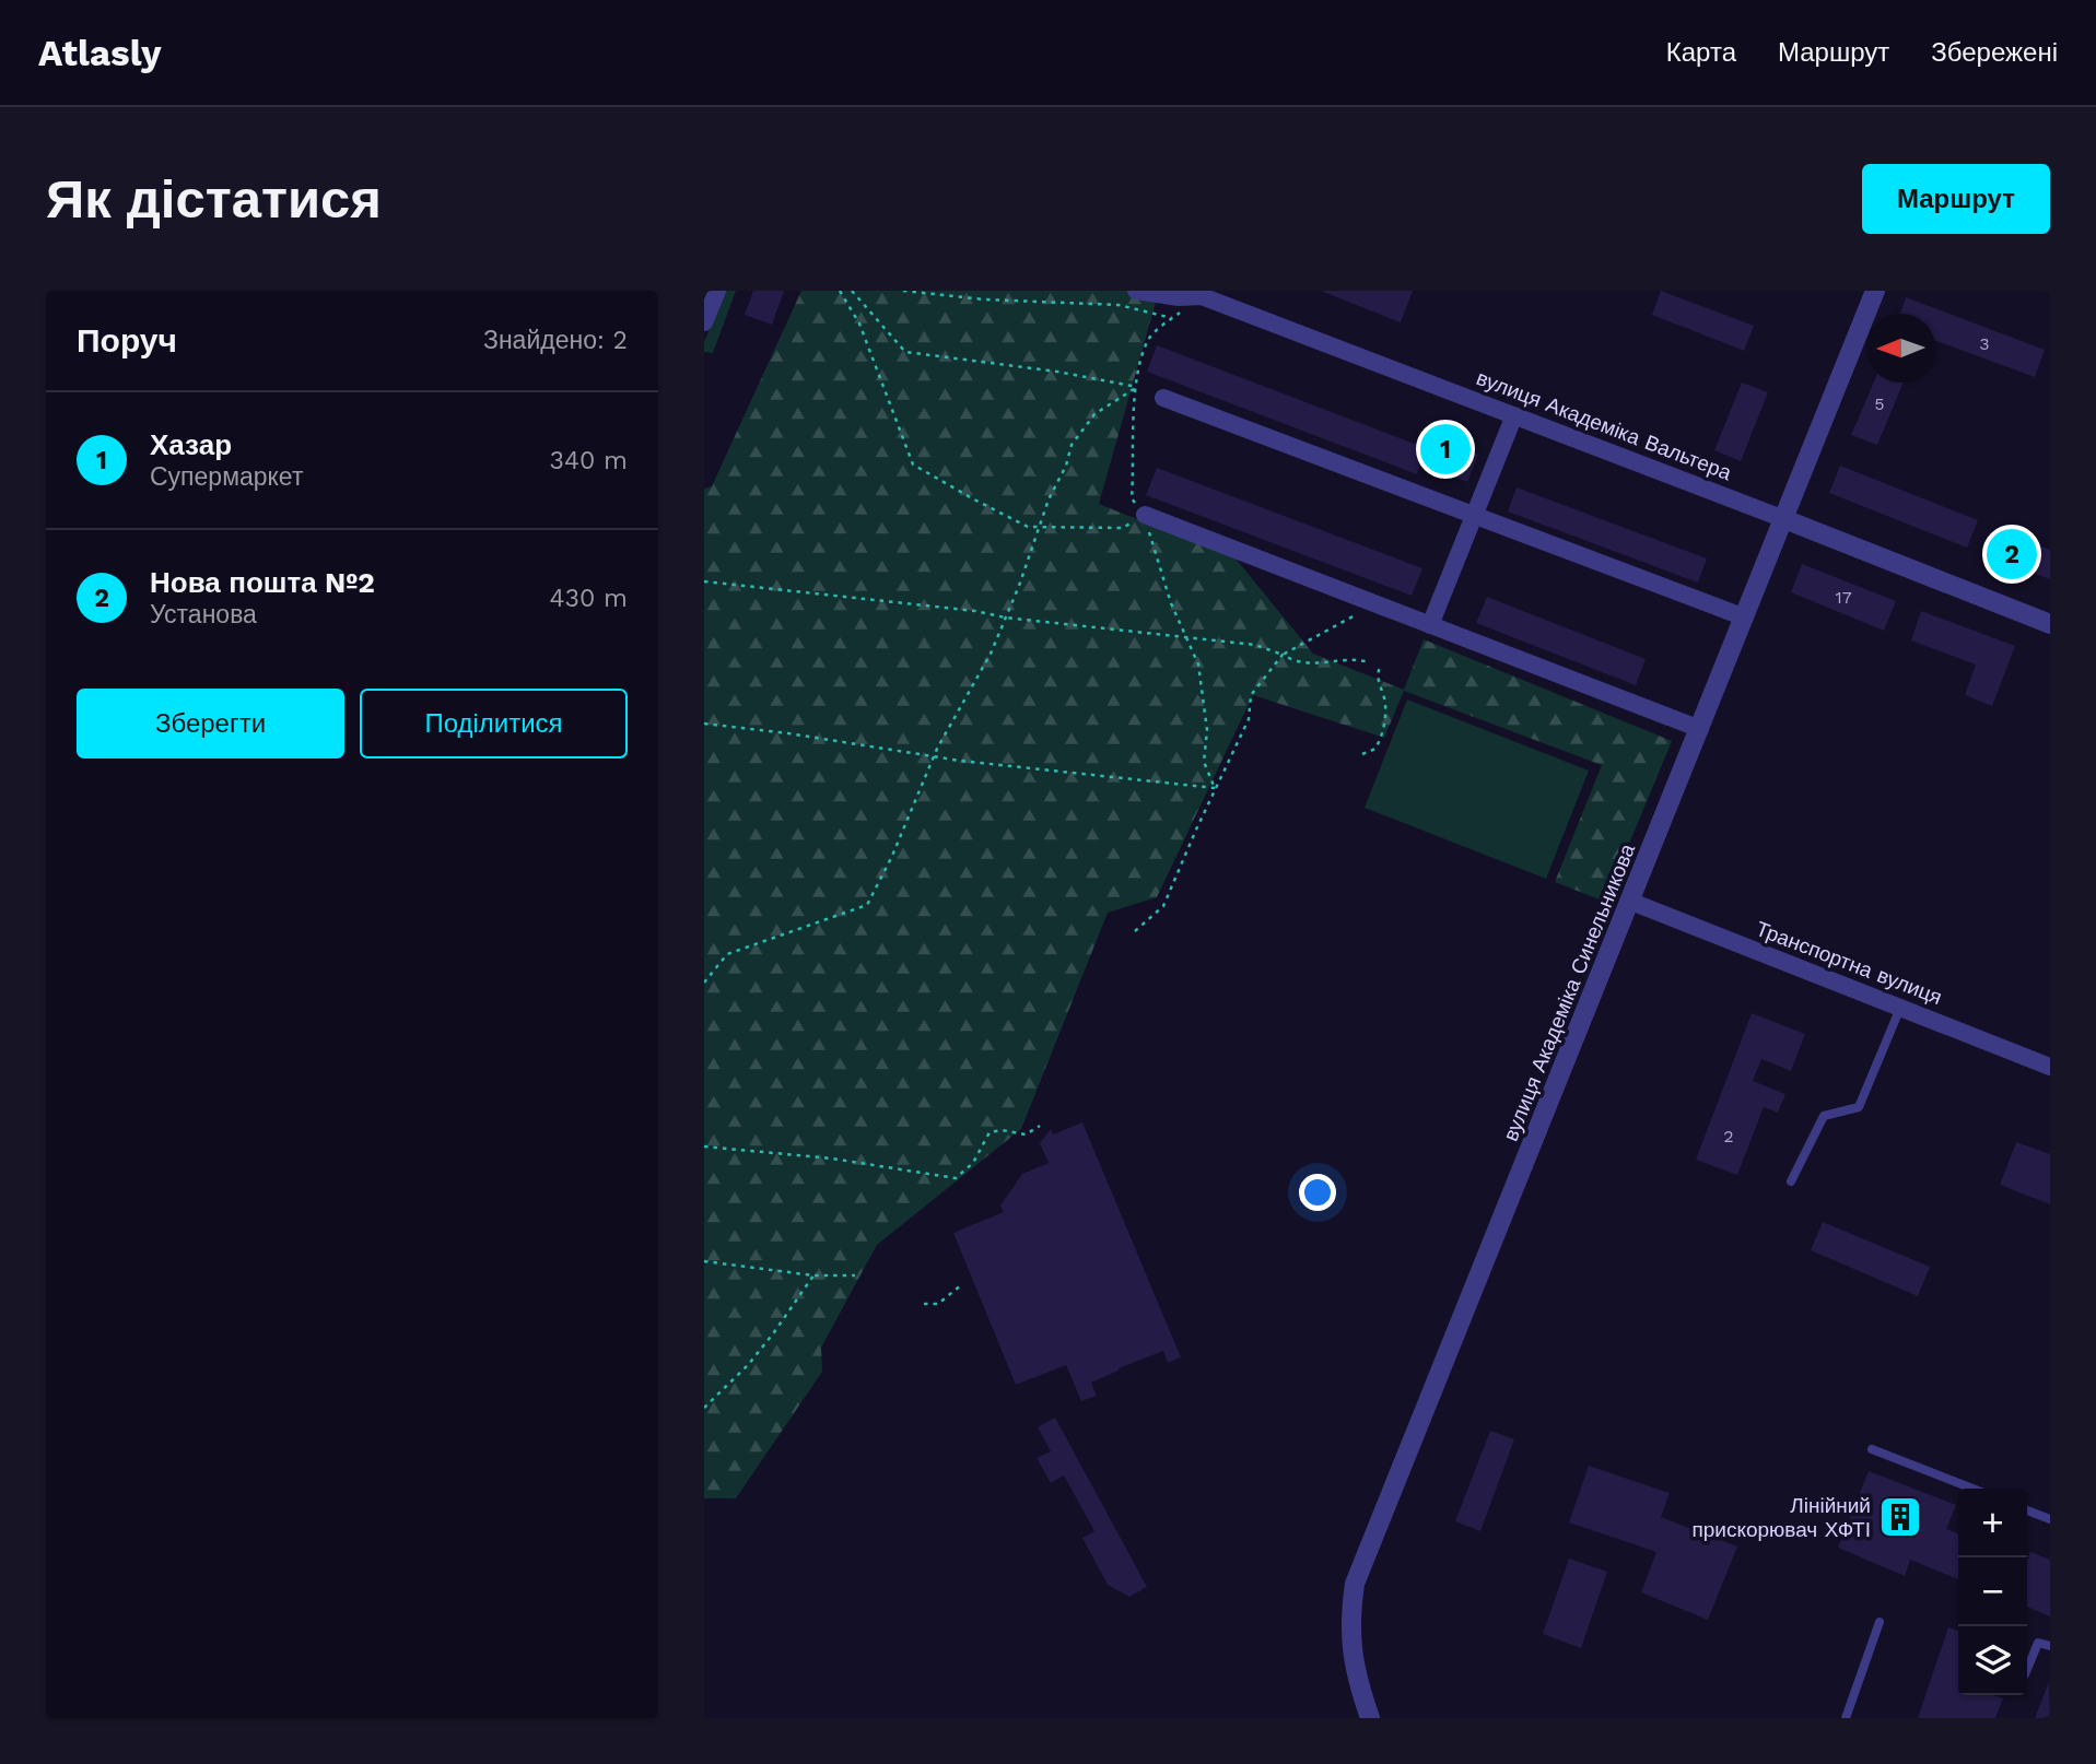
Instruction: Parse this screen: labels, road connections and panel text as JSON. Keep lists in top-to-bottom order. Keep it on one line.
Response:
{"streets":{"street":["вулиця Академіка Вальтера","Транспортна вулиця","вулиця Академіка Синельникова"]},"crossings":[["вулиця Академіка Вальтера","вулиця Академіка Синельникова"],["Транспортна вулиця","вулиця Академіка Синельникова"]],"places":{"building":["Лінійний прискорювач ХФТІ"]},"house_numbers":["3","5","17","2"],"north":"left","page":{"header":"Atlasly","nav":["Карта","Маршрут","Збережені"],"buttons":["Маршрут",["Зберегти","Поділитися"]],"title":"Як дістатися","heading":["Поруч","Знайдено: 2"],"list":[{"mark":"1","name":"Хазар","note":"Супермаркет","value":"340 m"},{"mark":"2","name":"Нова пошта №2","note":"Установа","value":"430 m"}],"pins":["1","2"],"map_buttons":["+","−"]}}
